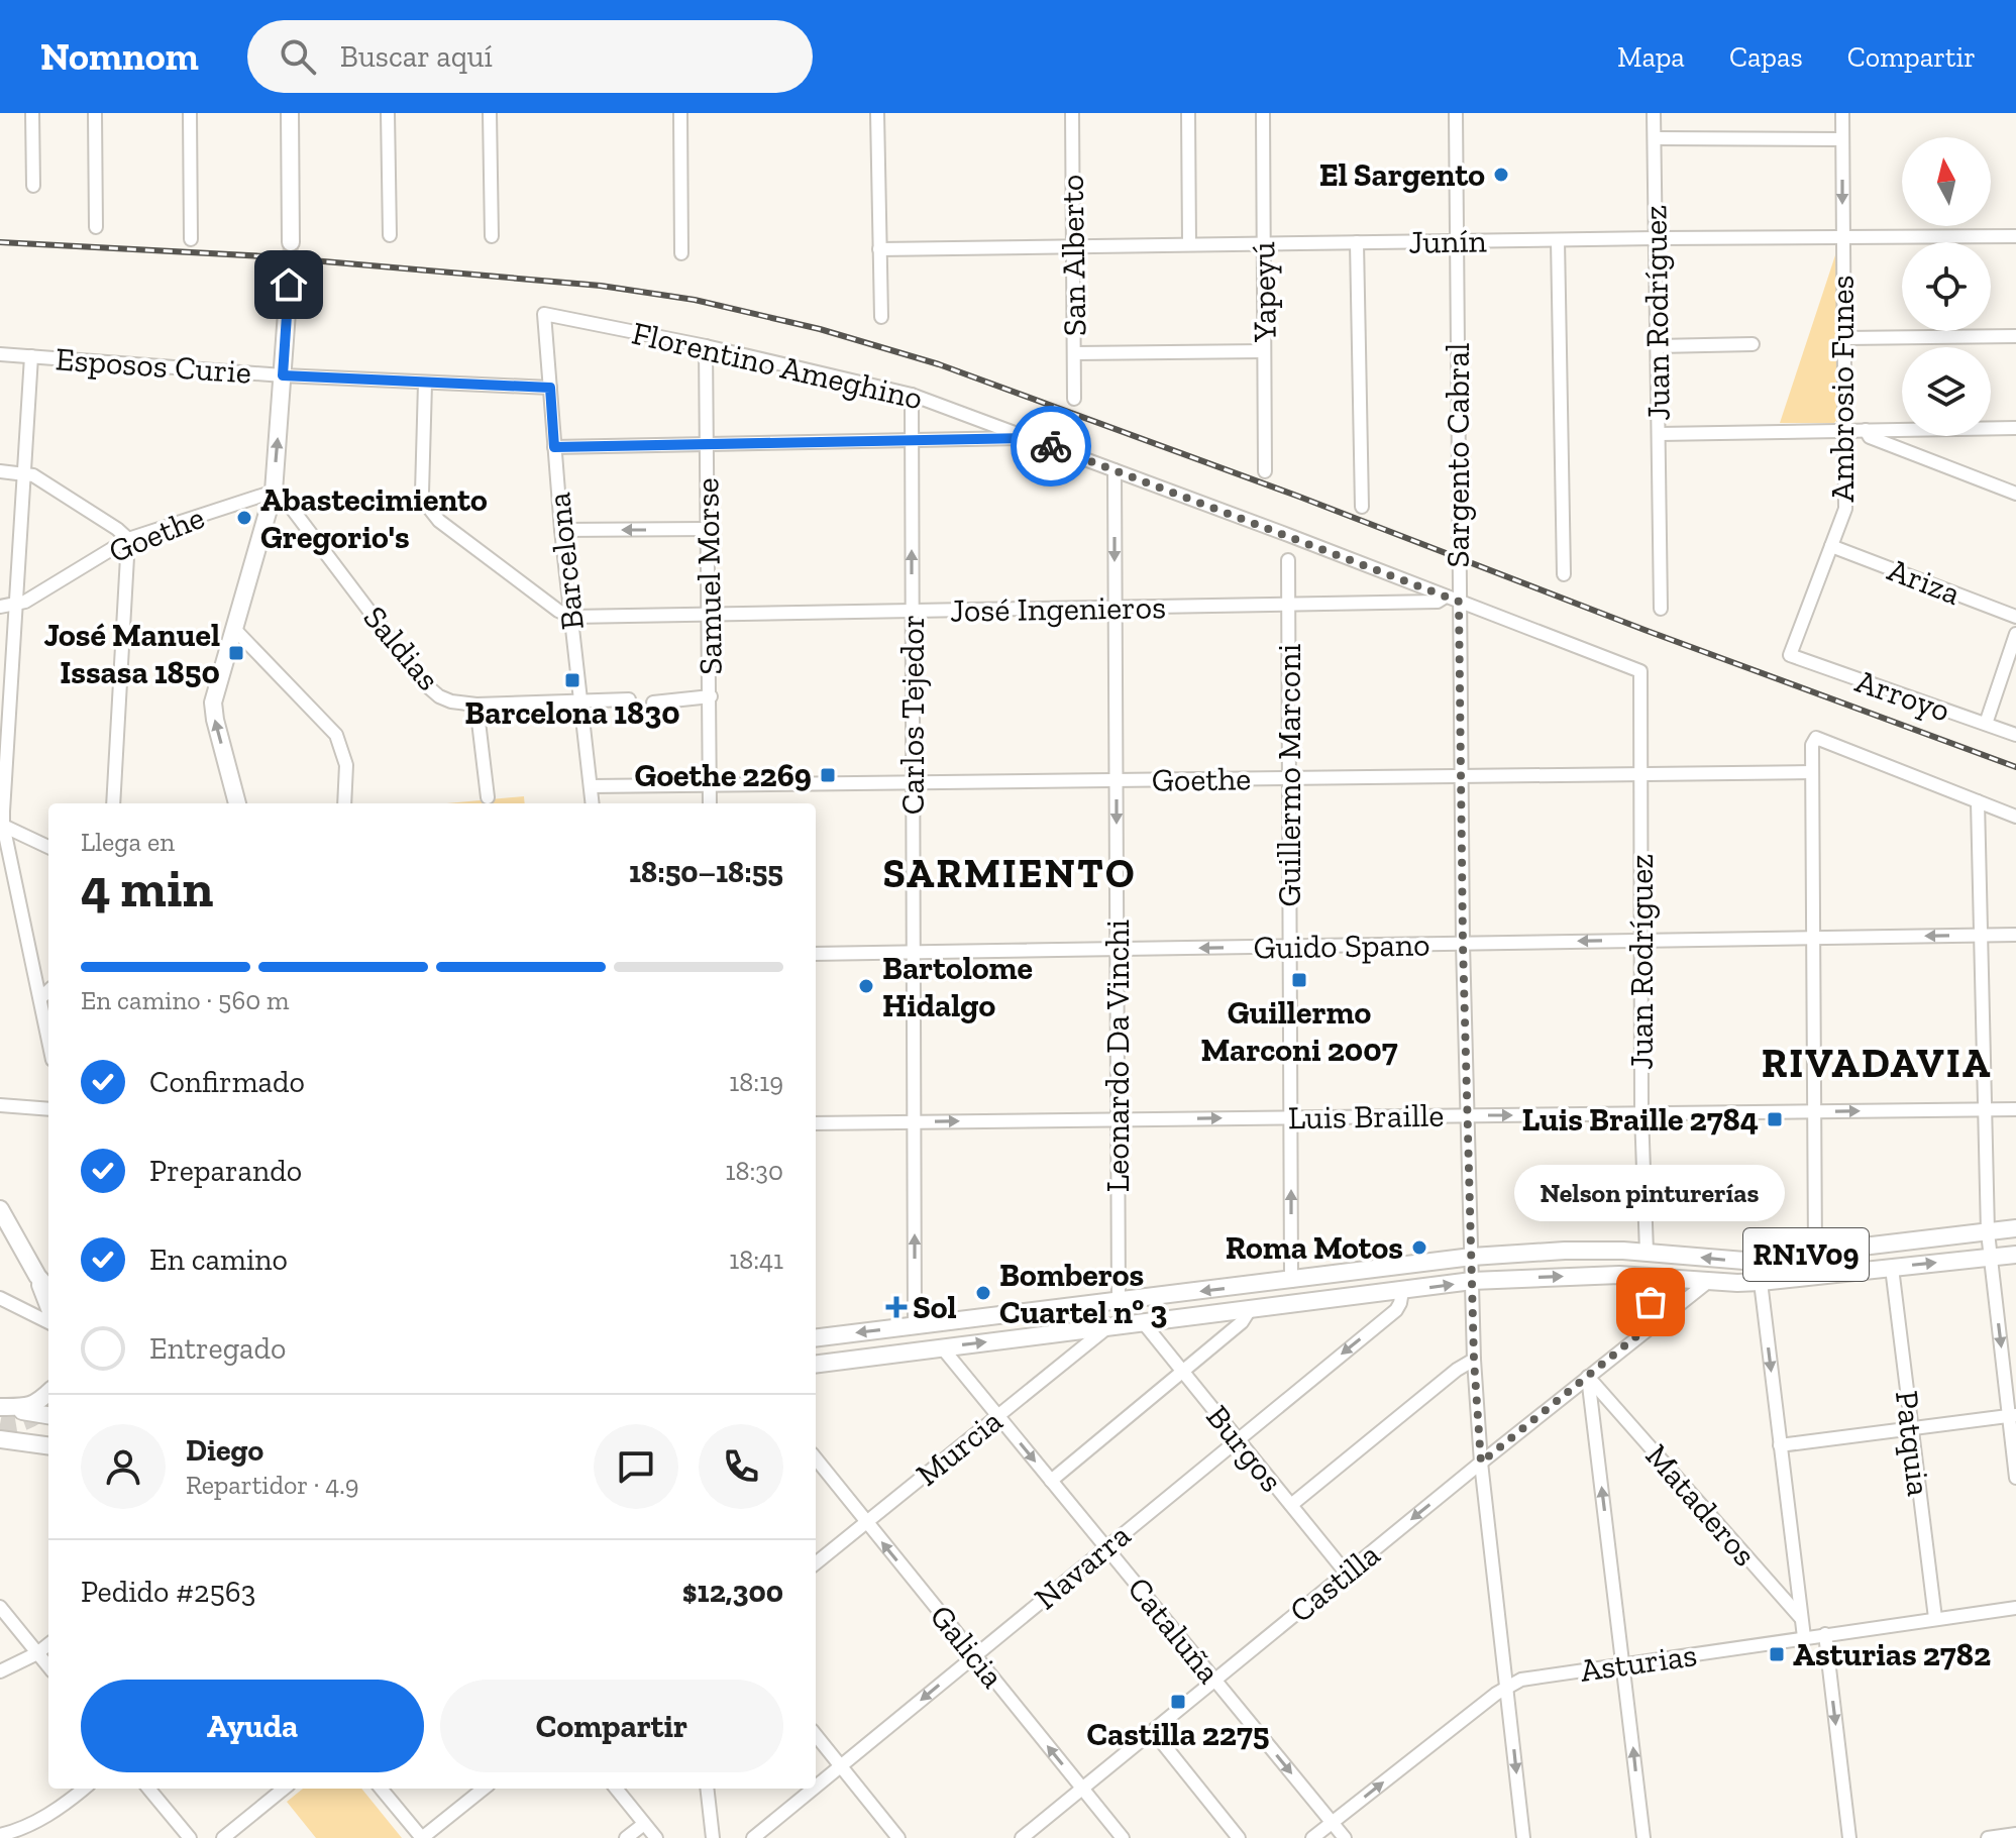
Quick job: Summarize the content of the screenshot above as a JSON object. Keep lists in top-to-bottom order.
{
  "streets": {
    "main road": ["RN1V09"],
    "street": [
      "Junín",
      "San Alberto",
      "Yapeyú",
      "Juan Rodríguez",
      "Esposos Curie",
      "Florentino Ameghino",
      "Ambrosio Funes",
      "Sargento Cabral",
      "Goethe",
      "Barcelona",
      "Samuel Morse",
      "Ariza",
      "José Ingenieros",
      "Saldias",
      "Arroyo",
      "Carlos Tejedor",
      "Guillermo Marconi",
      "Guido Spano",
      "Leonardo Da Vinchi",
      "Luis Braille",
      "Patquia",
      "Murcia",
      "Burgos",
      "Mataderos",
      "Navarra",
      "Castilla",
      "Cataluña",
      "Galicia",
      "Asturias"
    ]
  },
  "crossings": [
    ["Junín", "San Alberto"],
    ["Junín", "Yapeyú"],
    ["Junín", "Juan Rodríguez"],
    ["Junín", "Ambrosio Funes"],
    ["Junín", "Sargento Cabral"],
    ["Juan Rodríguez", "Florentino Ameghino"],
    ["Juan Rodríguez", "Goethe"],
    ["Juan Rodríguez", "Guido Spano"],
    ["Juan Rodríguez", "Luis Braille"],
    ["Juan Rodríguez", "RN1V09"],
    ["Esposos Curie", "Barcelona"],
    ["Florentino Ameghino", "Sargento Cabral"],
    ["Florentino Ameghino", "Barcelona"],
    ["Florentino Ameghino", "Samuel Morse"],
    ["Florentino Ameghino", "José Ingenieros"],
    ["Florentino Ameghino", "Carlos Tejedor"],
    ["Florentino Ameghino", "Leonardo Da Vinchi"],
    ["Ambrosio Funes", "Ariza"],
    ["Ambrosio Funes", "Arroyo"],
    ["Sargento Cabral", "Goethe"],
    ["Sargento Cabral", "José Ingenieros"],
    ["Sargento Cabral", "Guido Spano"],
    ["Sargento Cabral", "Luis Braille"],
    ["Sargento Cabral", "RN1V09"],
    ["Sargento Cabral", "Castilla"],
    ["Sargento Cabral", "Asturias"],
    ["Goethe", "Barcelona"],
    ["Goethe", "Samuel Morse"],
    ["Goethe", "Saldias"],
    ["Goethe", "Carlos Tejedor"],
    ["Goethe", "Guillermo Marconi"],
    ["Goethe", "Leonardo Da Vinchi"],
    ["Barcelona", "José Ingenieros"],
    ["Barcelona", "Saldias"],
    ["Samuel Morse", "José Ingenieros"],
    ["José Ingenieros", "Carlos Tejedor"],
    ["José Ingenieros", "Guillermo Marconi"],
    ["José Ingenieros", "Leonardo Da Vinchi"],
    ["Carlos Tejedor", "Guido Spano"],
    ["Carlos Tejedor", "Luis Braille"],
    ["Carlos Tejedor", "RN1V09"],
    ["Guillermo Marconi", "Guido Spano"],
    ["Guillermo Marconi", "Luis Braille"],
    ["Guillermo Marconi", "RN1V09"],
    ["Guido Spano", "Leonardo Da Vinchi"],
    ["Leonardo Da Vinchi", "Luis Braille"],
    ["Leonardo Da Vinchi", "RN1V09"],
    ["RN1V09", "Patquia"],
    ["RN1V09", "Murcia"],
    ["RN1V09", "Burgos"],
    ["RN1V09", "Navarra"],
    ["RN1V09", "Castilla"],
    ["RN1V09", "Cataluña"],
    ["Patquia", "Asturias"],
    ["Murcia", "Cataluña"],
    ["Murcia", "Galicia"],
    ["Burgos", "Navarra"],
    ["Burgos", "Castilla"],
    ["Mataderos", "Castilla"],
    ["Navarra", "Cataluña"],
    ["Navarra", "Galicia"],
    ["Castilla", "Cataluña"],
    ["Castilla", "Galicia"],
    ["Cataluña", "Asturias"]
  ],
  "one_way": [
    "Carlos Tejedor",
    "Guido Spano",
    "Leonardo Da Vinchi",
    "Luis Braille",
    "Galicia"
  ],
  "districts": ["SARMIENTO", "RIVADAVIA"],
  "places": {
    "other": [
      "El Sargento",
      "Abastecimiento Gregorio's",
      "Bartolome Hidalgo",
      "Roma Motos",
      "Bomberos Cuartel nº 3",
      "Nelson pinturerías"
    ],
    "transit": [
      "José Manuel Issasa 1850",
      "Barcelona 1830",
      "Goethe 2269",
      "Guillermo Marconi 2007",
      "Luis Braille 2784",
      "Asturias 2782",
      "Castilla 2275"
    ],
    "health": ["Sol"]
  },
  "north": "top",
  "page": {
    "header": "Nomnom",
    "search": "Buscar aquí",
    "nav": ["Mapa", "Capas", "Compartir"],
    "heading": ["4 min", "Llega en", "18:50–18:55"],
    "panel": [
      "Diego",
      "Repartidor · 4.9",
      "Pedido #2563",
      "$12,300"
    ],
    "bar": "En camino · 560 m",
    "list": [
      ["Confirmado", "18:19"],
      ["Preparando", "18:30"],
      ["En camino", "18:41"],
      "Entregado"
    ],
    "bubble": "Nelson pinturerías",
    "buttons": ["Ayuda", "Compartir"]
  }
}
